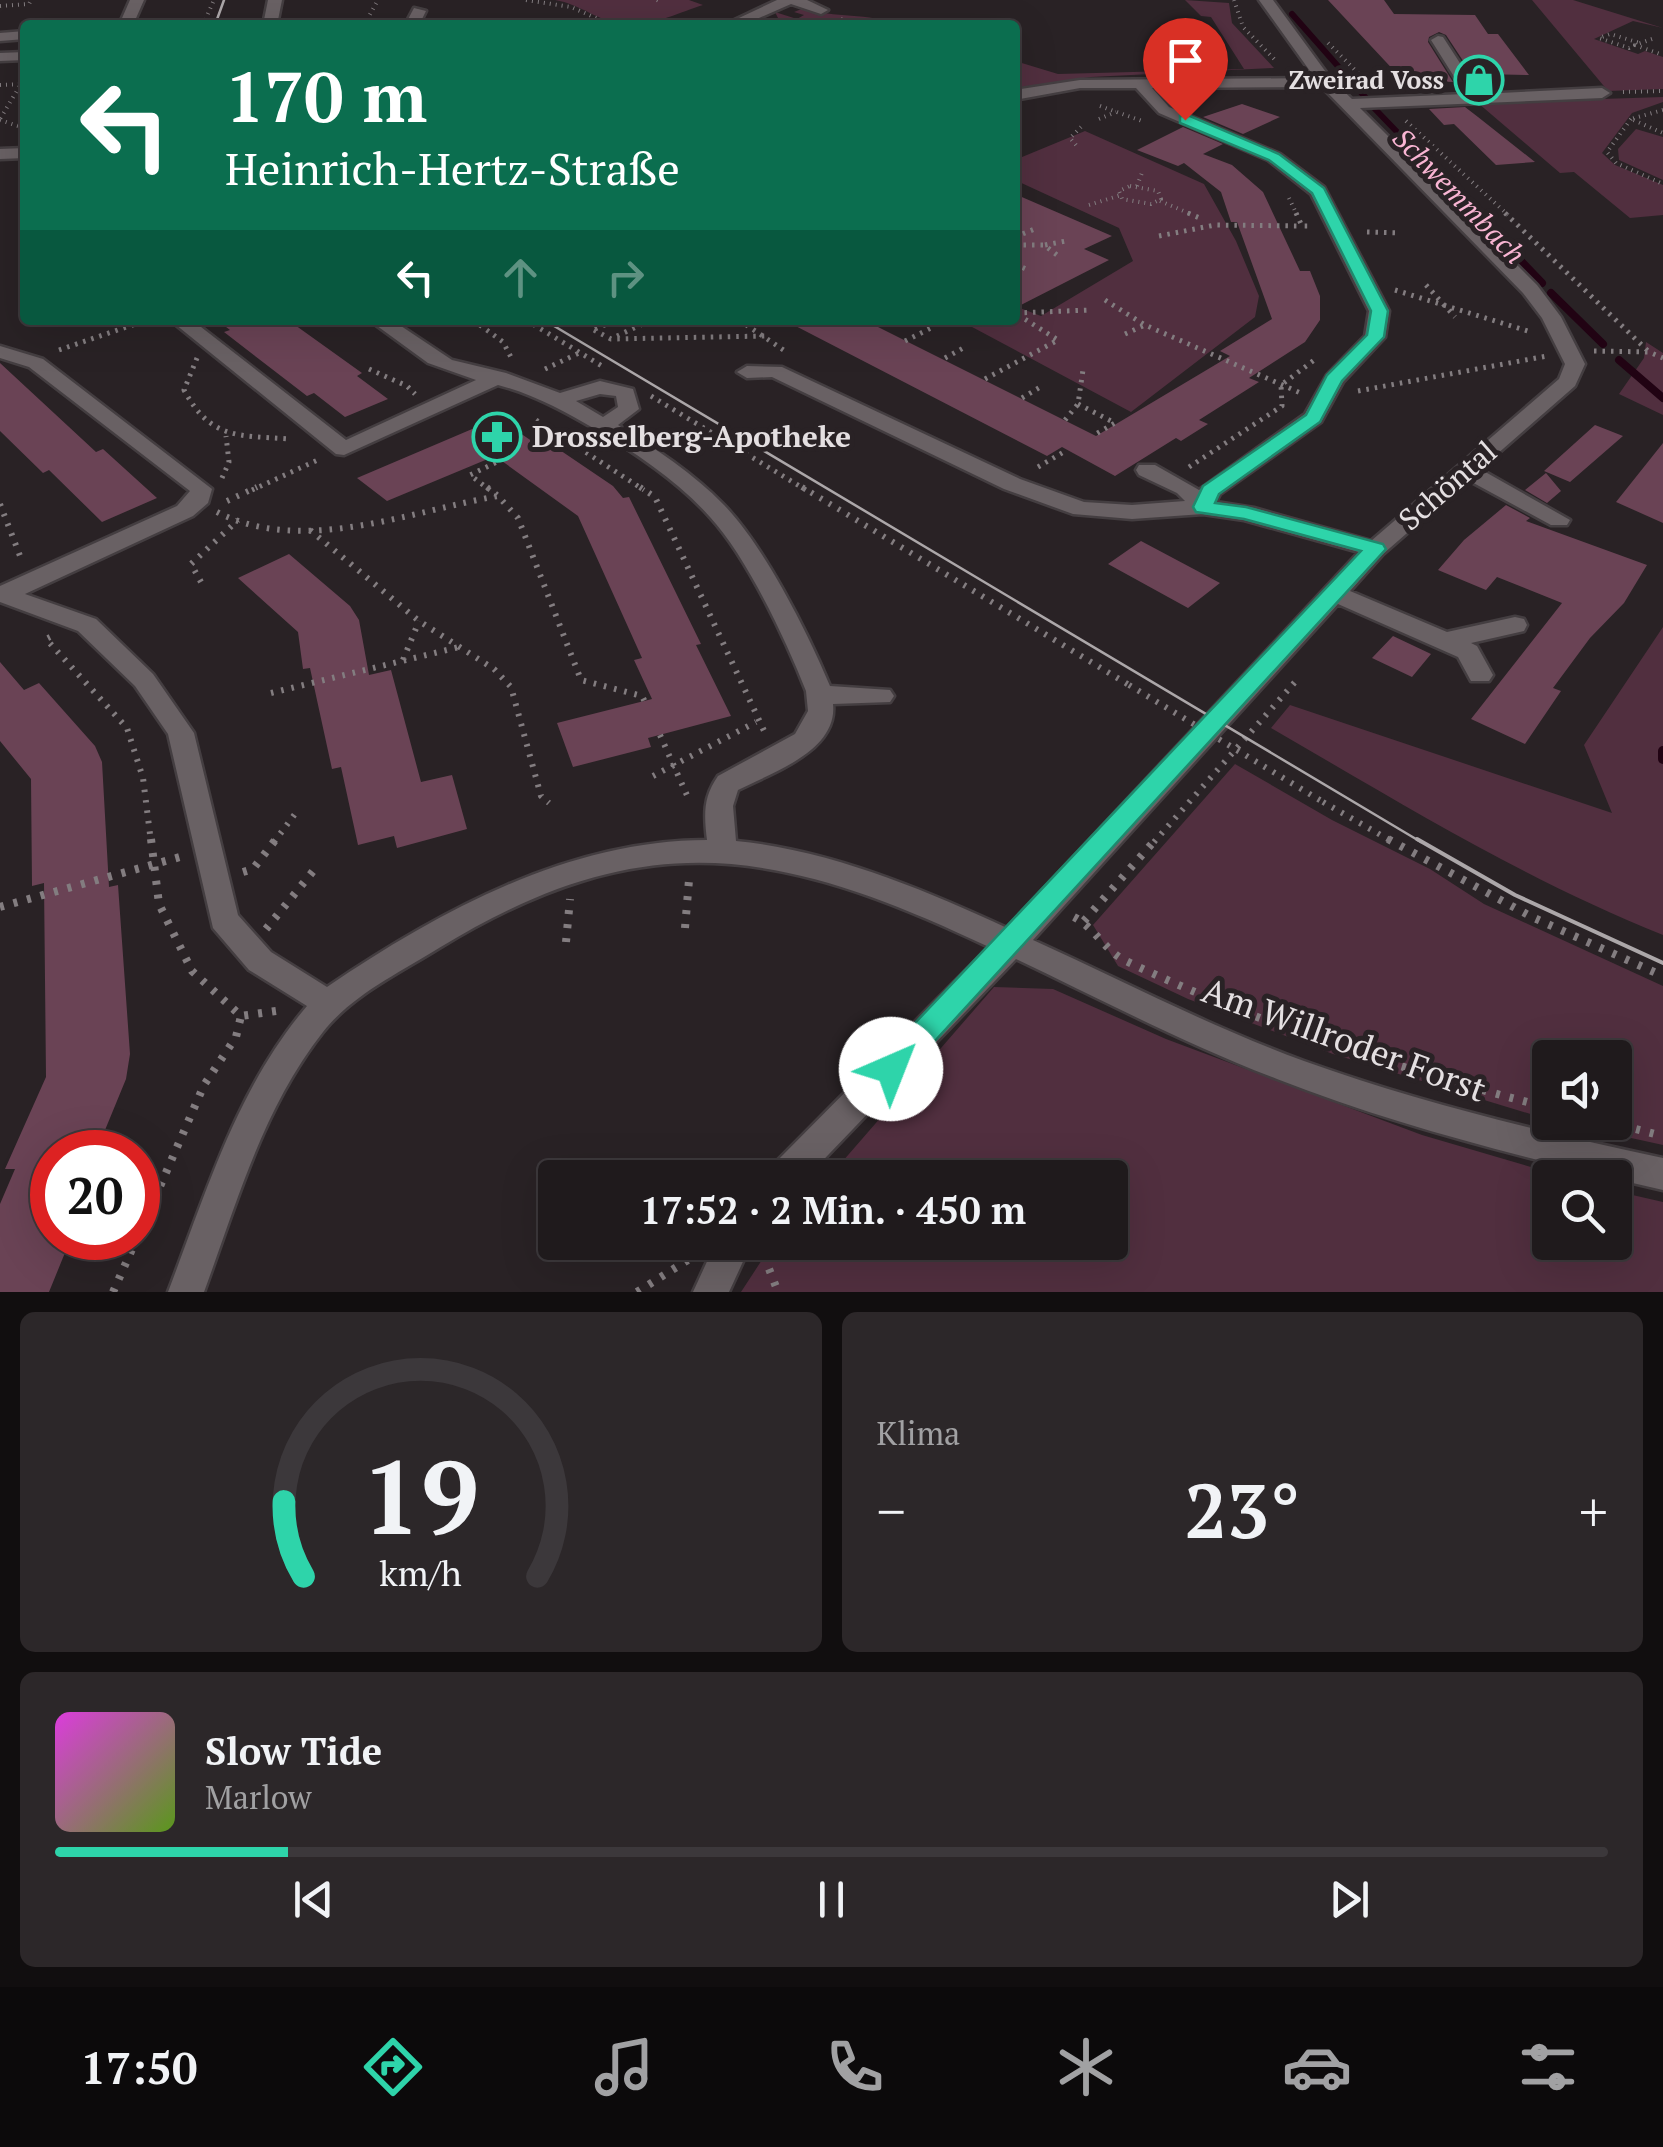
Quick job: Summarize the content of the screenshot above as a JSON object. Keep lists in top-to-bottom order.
{
  "streets": {
    "street": ["Schöntal", "Am Willroder Forst"]
  },
  "crossings": [
    ["Schöntal", "Am Willroder Forst"]
  ],
  "water": ["Schwemmbach"],
  "places": {
    "shop": ["Zweirad Voss"],
    "pharmacy": ["Drosselberg-Apotheke"]
  },
  "page": {
    "turn": ["170 m", "Heinrich-Hertz-Straße"],
    "limit": "20",
    "trip": "17:52 · 2 Min. · 450 m",
    "tile": "Klima",
    "heat": ["−", "23°", "+"],
    "song": ["Slow Tide", "Marlow"],
    "tabs": "17:50",
    "gauge": ["19", "km/h"]
  }
}
